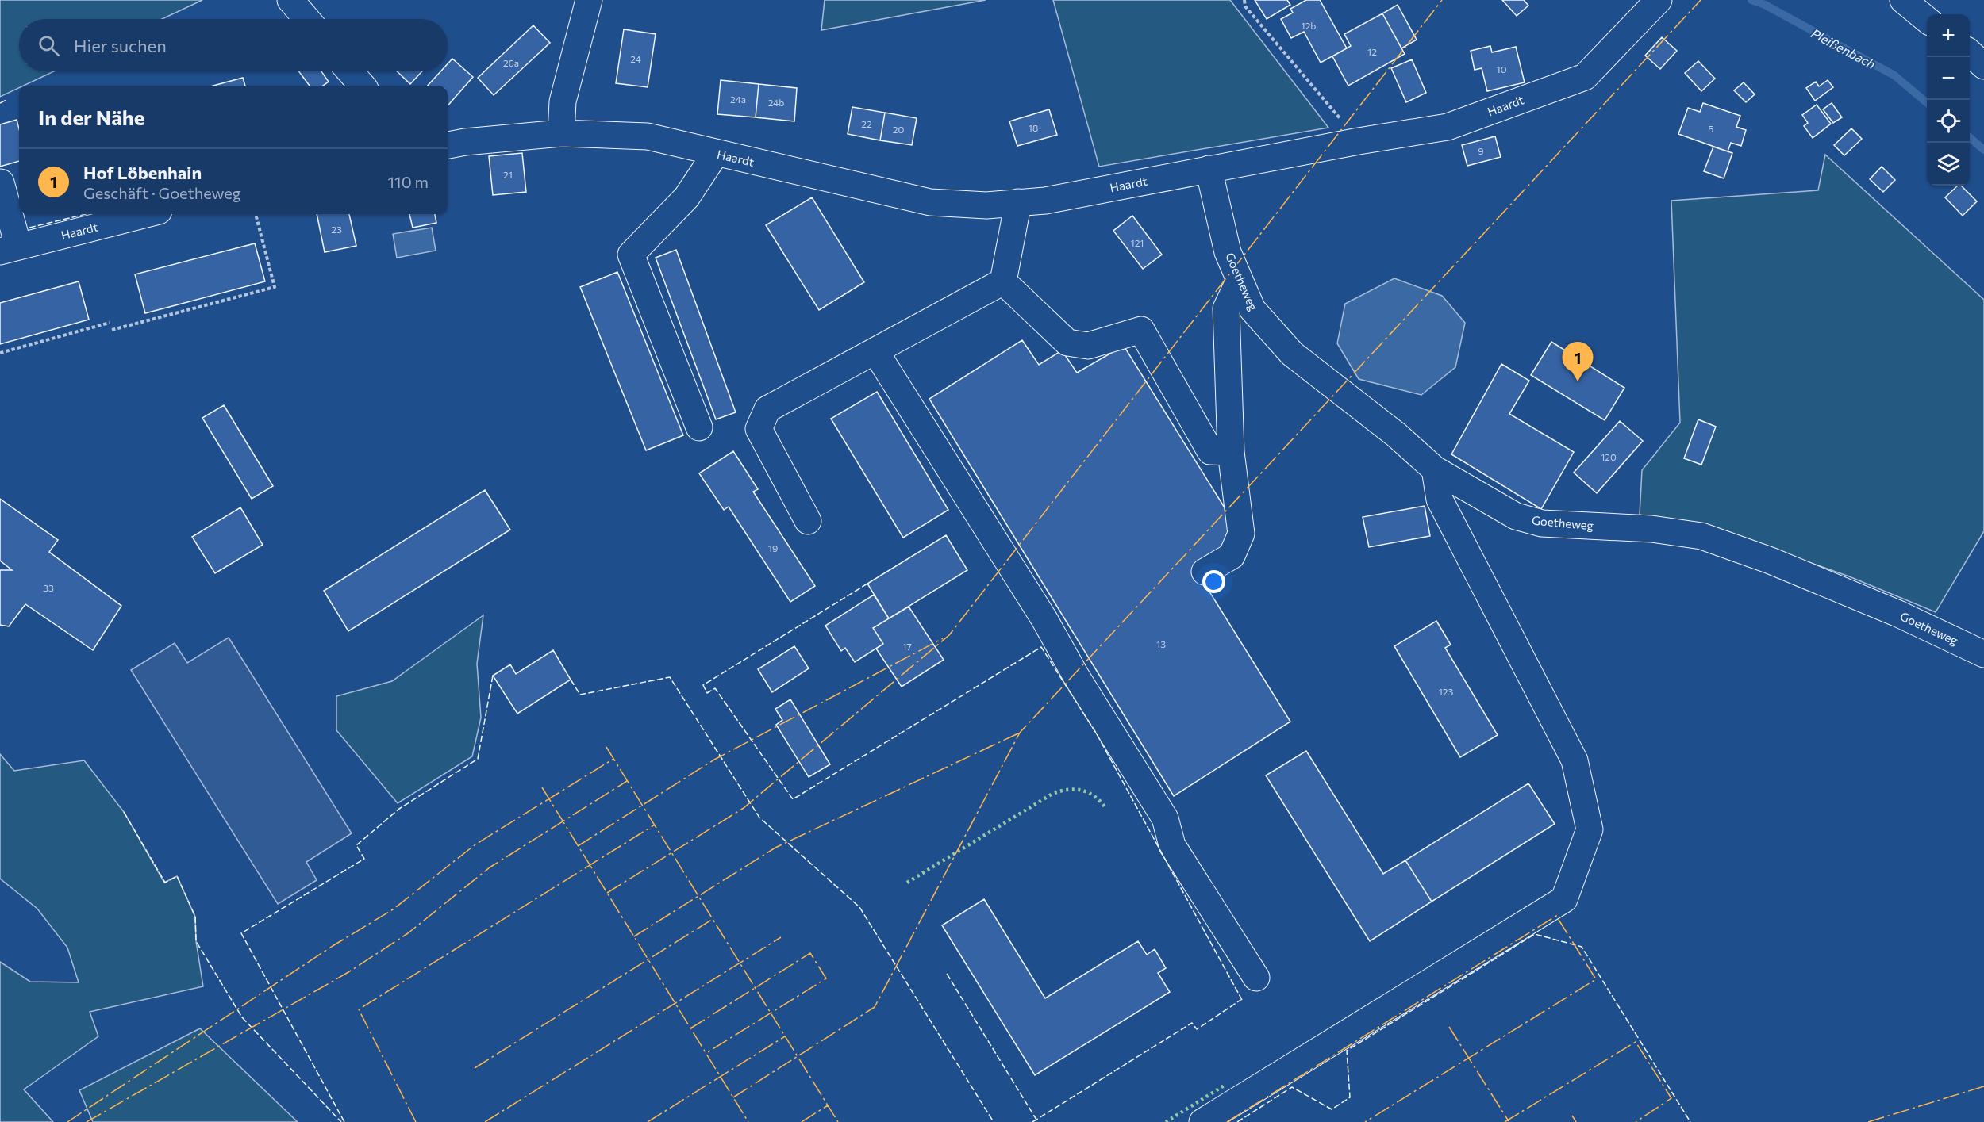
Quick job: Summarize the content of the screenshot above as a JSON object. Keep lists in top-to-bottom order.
{
  "streets": {
    "street": ["Haardt", "Goetheweg"]
  },
  "crossings": [
    ["Haardt", "Goetheweg"]
  ],
  "water": ["Pleißenbach"],
  "house_numbers": [
    "12b",
    "12",
    "24",
    "26a",
    "10",
    "24a",
    "24b",
    "22",
    "18",
    "5",
    "20",
    "9",
    "21",
    "23",
    "121",
    "120",
    "19",
    "33",
    "13",
    "17",
    "123"
  ],
  "page": {
    "map_buttons": ["+", "−"],
    "search": "Hier suchen",
    "heading": "In der Nähe",
    "list": [
      {
        "mark": "1",
        "name": "Hof Löbenhain",
        "note": "Geschäft · Goetheweg",
        "value": "110 m"
      }
    ],
    "pins": "1"
  }
}
